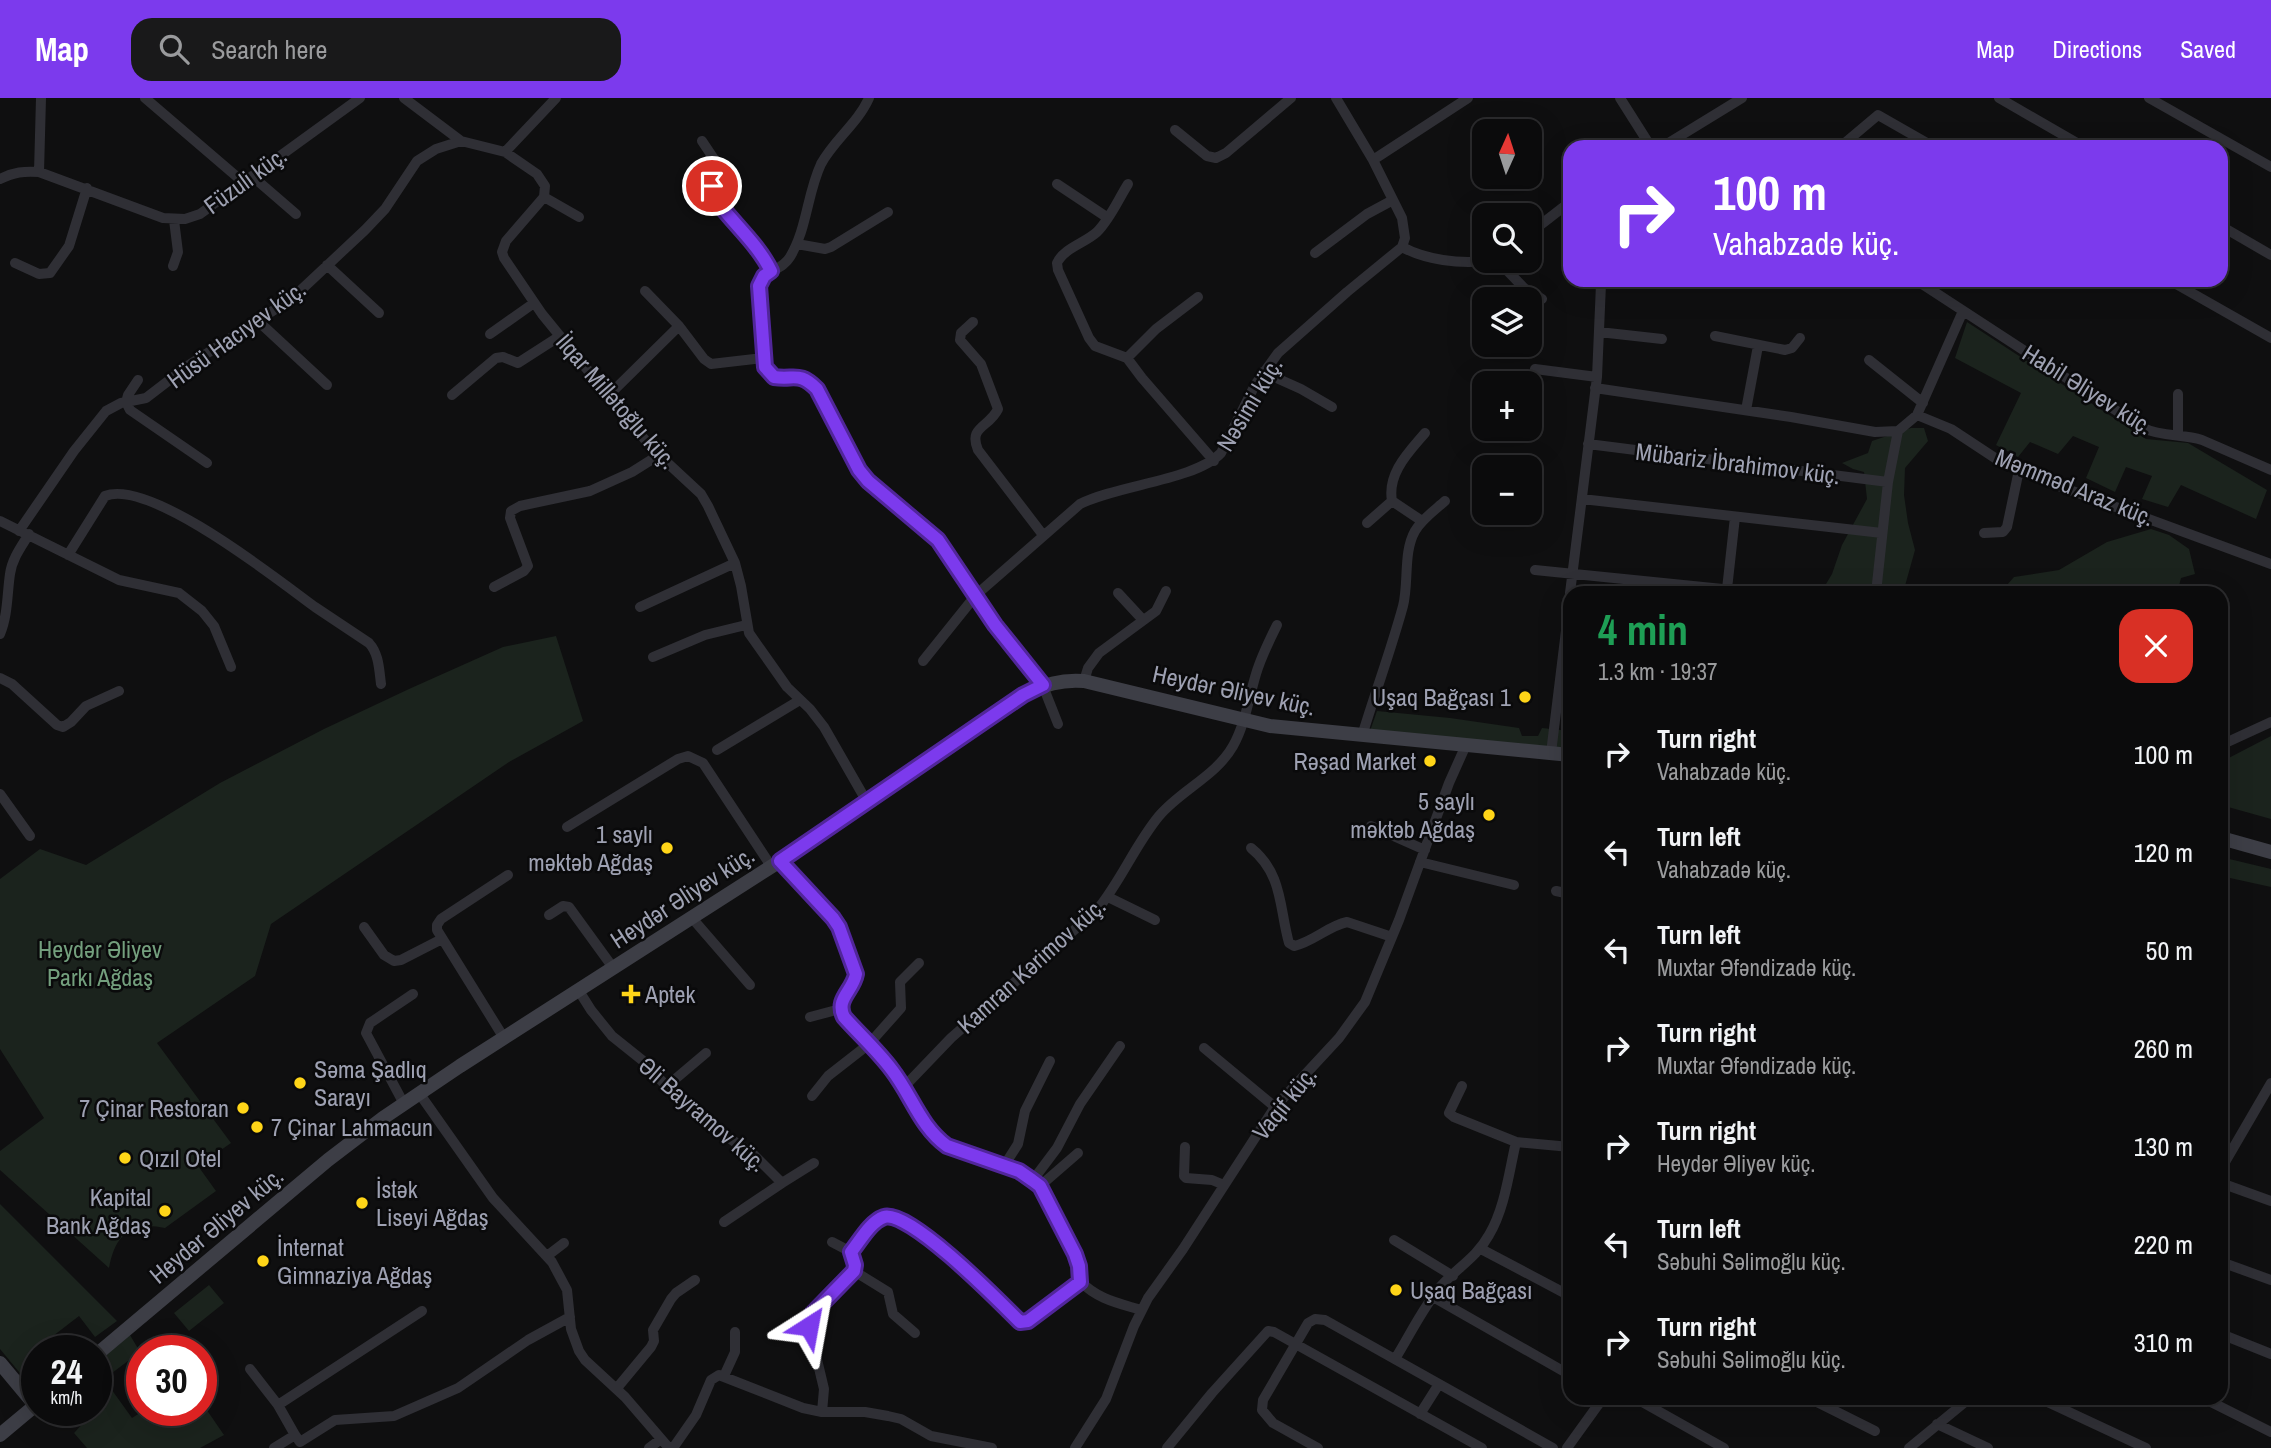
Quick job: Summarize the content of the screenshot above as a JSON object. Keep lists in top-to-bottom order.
{
  "streets": {
    "main road": ["Heydər Əliyev küç."],
    "street": [
      "Füzuli küç.",
      "Hüsü Hacıyev küç.",
      "Habil Əliyev küç.",
      "İlqar Millətoğlu küç.",
      "Nəsimi küç.",
      "Mübariz İbrahimov küç.",
      "Məmməd Araz küç.",
      "Kamran Kərimov küç.",
      "Vaqif küç.",
      "Əli Bayramov küç."
    ]
  },
  "crossings": [
    ["İlqar Millətoğlu küç.", "Heydər Əliyev küç."],
    ["Heydər Əliyev küç.", "Kamran Kərimov küç."],
    ["Heydər Əliyev küç.", "Vaqif küç."],
    ["Heydər Əliyev küç.", "Əli Bayramov küç."]
  ],
  "parks": ["Heydər Əliyev Parkı Ağdaş"],
  "places": {
    "other": [
      "Uşaq Bağçası 1",
      "Rəşad Market",
      "5 saylı məktəb Ağdaş",
      "1 saylı məktəb Ağdaş",
      "Səma Şadlıq Sarayı",
      "7 Çinar Restoran",
      "7 Çinar Lahmacun",
      "Qızıl Otel",
      "İstək Liseyi Ağdaş",
      "Kapital Bank Ağdaş",
      "İnternat Gimnaziya Ağdaş",
      "Uşaq Bağçası"
    ],
    "health": ["Aptek"]
  },
  "north": "top",
  "page": {
    "header": "Map",
    "search": "Search here",
    "nav": ["Map", "Directions", "Saved"],
    "map_buttons": ["+", "−"],
    "turn": ["100 m", "Vahabzadə küç."],
    "heading": ["4 min", "1.3 km · 19:37"],
    "list": [
      {
        "name": "Turn right",
        "note": "Vahabzadə küç.",
        "value": "100 m"
      },
      {
        "name": "Turn left",
        "note": "Vahabzadə küç.",
        "value": "120 m"
      },
      {
        "name": "Turn left",
        "note": "Muxtar Əfəndizadə küç.",
        "value": "50 m"
      },
      {
        "name": "Turn right",
        "note": "Muxtar Əfəndizadə küç.",
        "value": "260 m"
      },
      {
        "name": "Turn right",
        "note": "Heydər Əliyev küç.",
        "value": "130 m"
      },
      {
        "name": "Turn left",
        "note": "Səbuhi Səlimoğlu küç.",
        "value": "220 m"
      },
      {
        "name": "Turn right",
        "note": "Səbuhi Səlimoğlu küç.",
        "value": "310 m"
      }
    ],
    "speed": "24 km/h",
    "limit": "30"
  }
}
